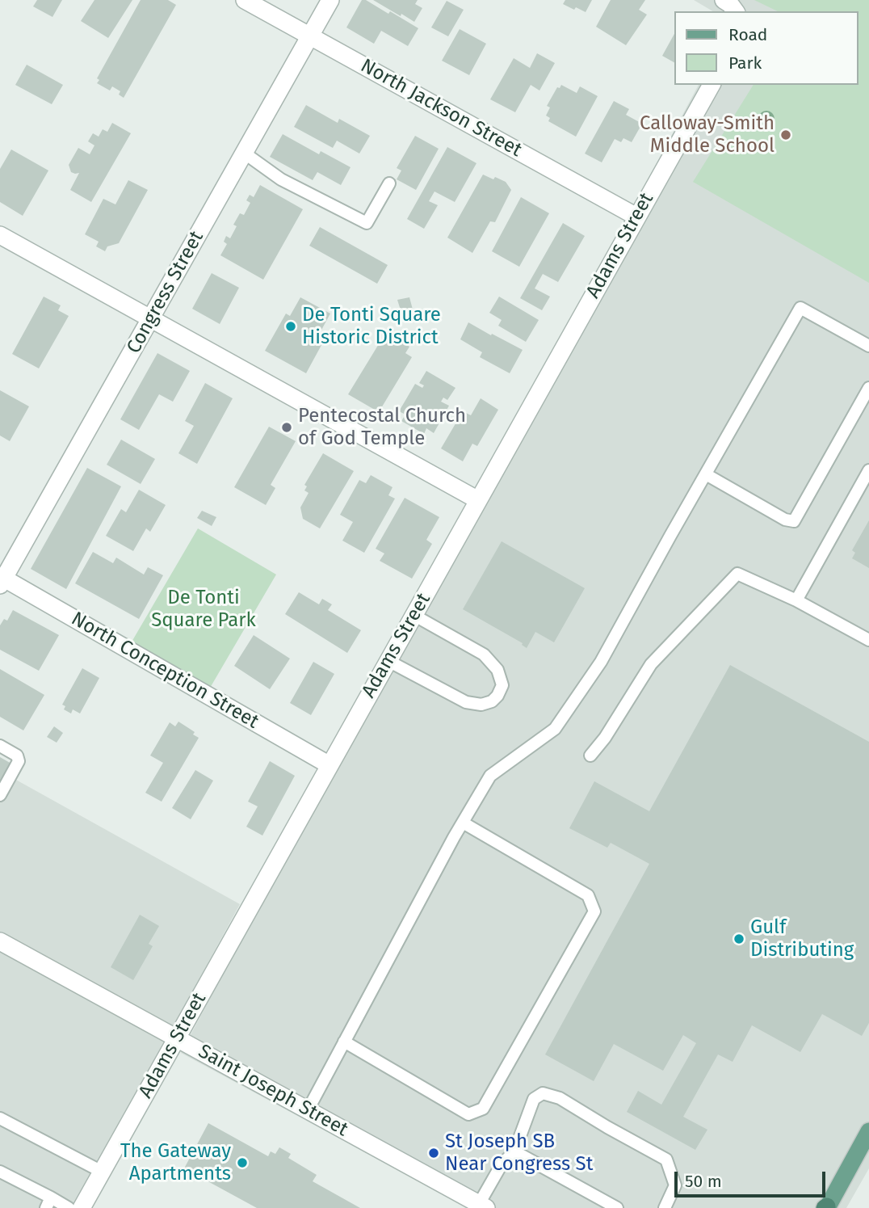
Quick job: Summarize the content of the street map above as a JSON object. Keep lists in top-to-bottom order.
{
  "streets": {
    "street": [
      "North Jackson Street",
      "Adams Street",
      "Congress Street",
      "North Conception Street",
      "Saint Joseph Street"
    ]
  },
  "crossings": [
    ["North Jackson Street", "Adams Street"],
    ["North Jackson Street", "Congress Street"],
    ["Adams Street", "North Conception Street"],
    ["Adams Street", "Saint Joseph Street"],
    ["Congress Street", "North Conception Street"]
  ],
  "parks": ["De Tonti Square Park"],
  "places": [
    "Calloway-Smith Middle School",
    "De Tonti Square Historic District",
    "Pentecostal Church of God Temple",
    "Gulf Distributing",
    "St Joseph SB Near Congress St",
    "The Gateway Apartments"
  ],
  "legend": ["Road", "Park"],
  "scale_bar": "50 m"
}
